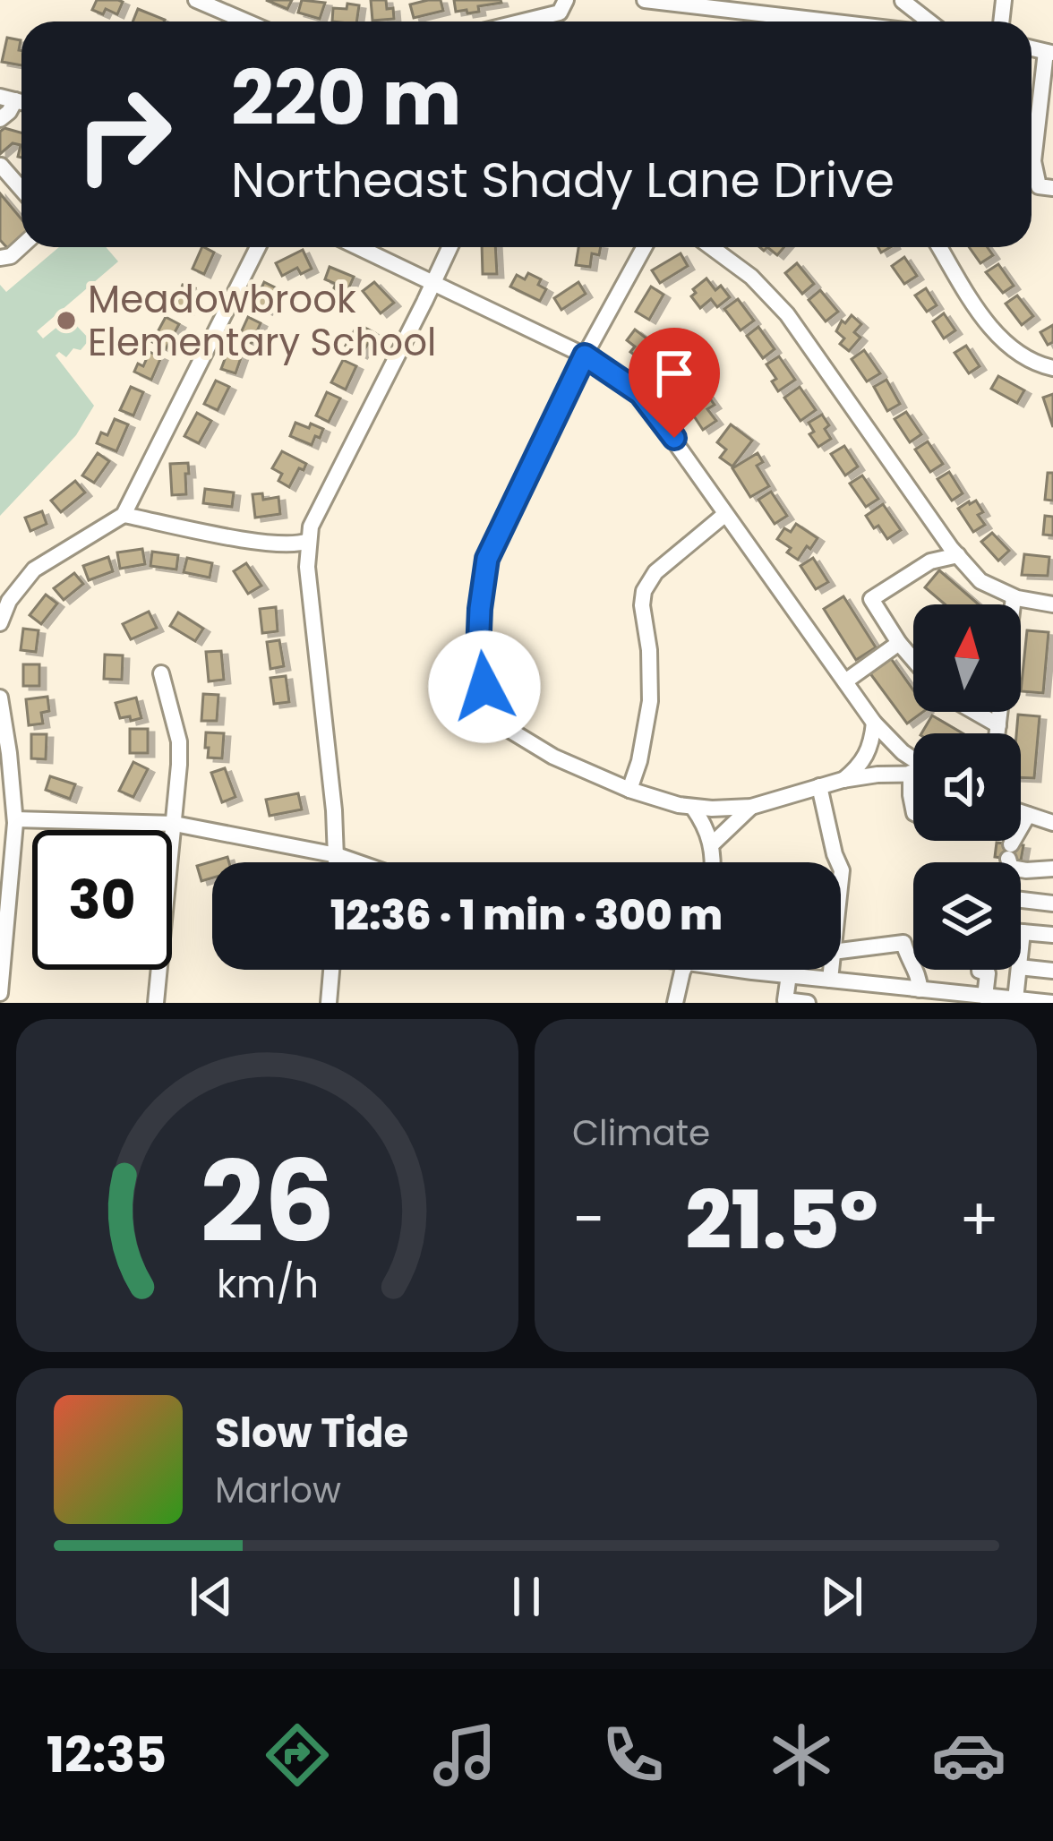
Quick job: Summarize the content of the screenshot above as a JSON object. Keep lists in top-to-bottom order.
{
  "places": ["Meadowbrook Elementary School"],
  "north": "top",
  "page": {
    "turn": ["220 m", "Northeast Shady Lane Drive"],
    "limit": "30",
    "trip": "12:36 · 1 min · 300 m",
    "tile": "Climate",
    "heat": ["−", "21.5°", "+"],
    "song": ["Slow Tide", "Marlow"],
    "tabs": "12:35",
    "gauge": ["26", "km/h"]
  }
}
